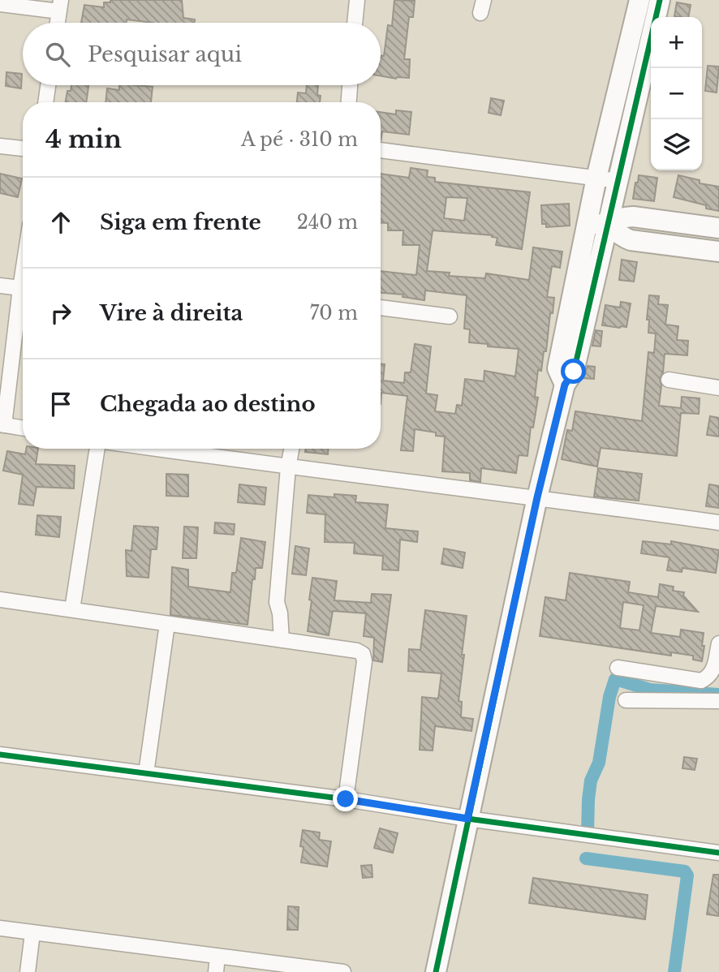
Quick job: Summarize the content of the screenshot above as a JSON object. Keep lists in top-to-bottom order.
{
  "page": {
    "map_buttons": ["+", "−"],
    "search": "Pesquisar aqui",
    "heading": ["4 min", "A pé · 310 m"],
    "list": [
      ["Siga em frente", "240 m"],
      ["Vire à direita", "70 m"],
      "Chegada ao destino"
    ]
  }
}
